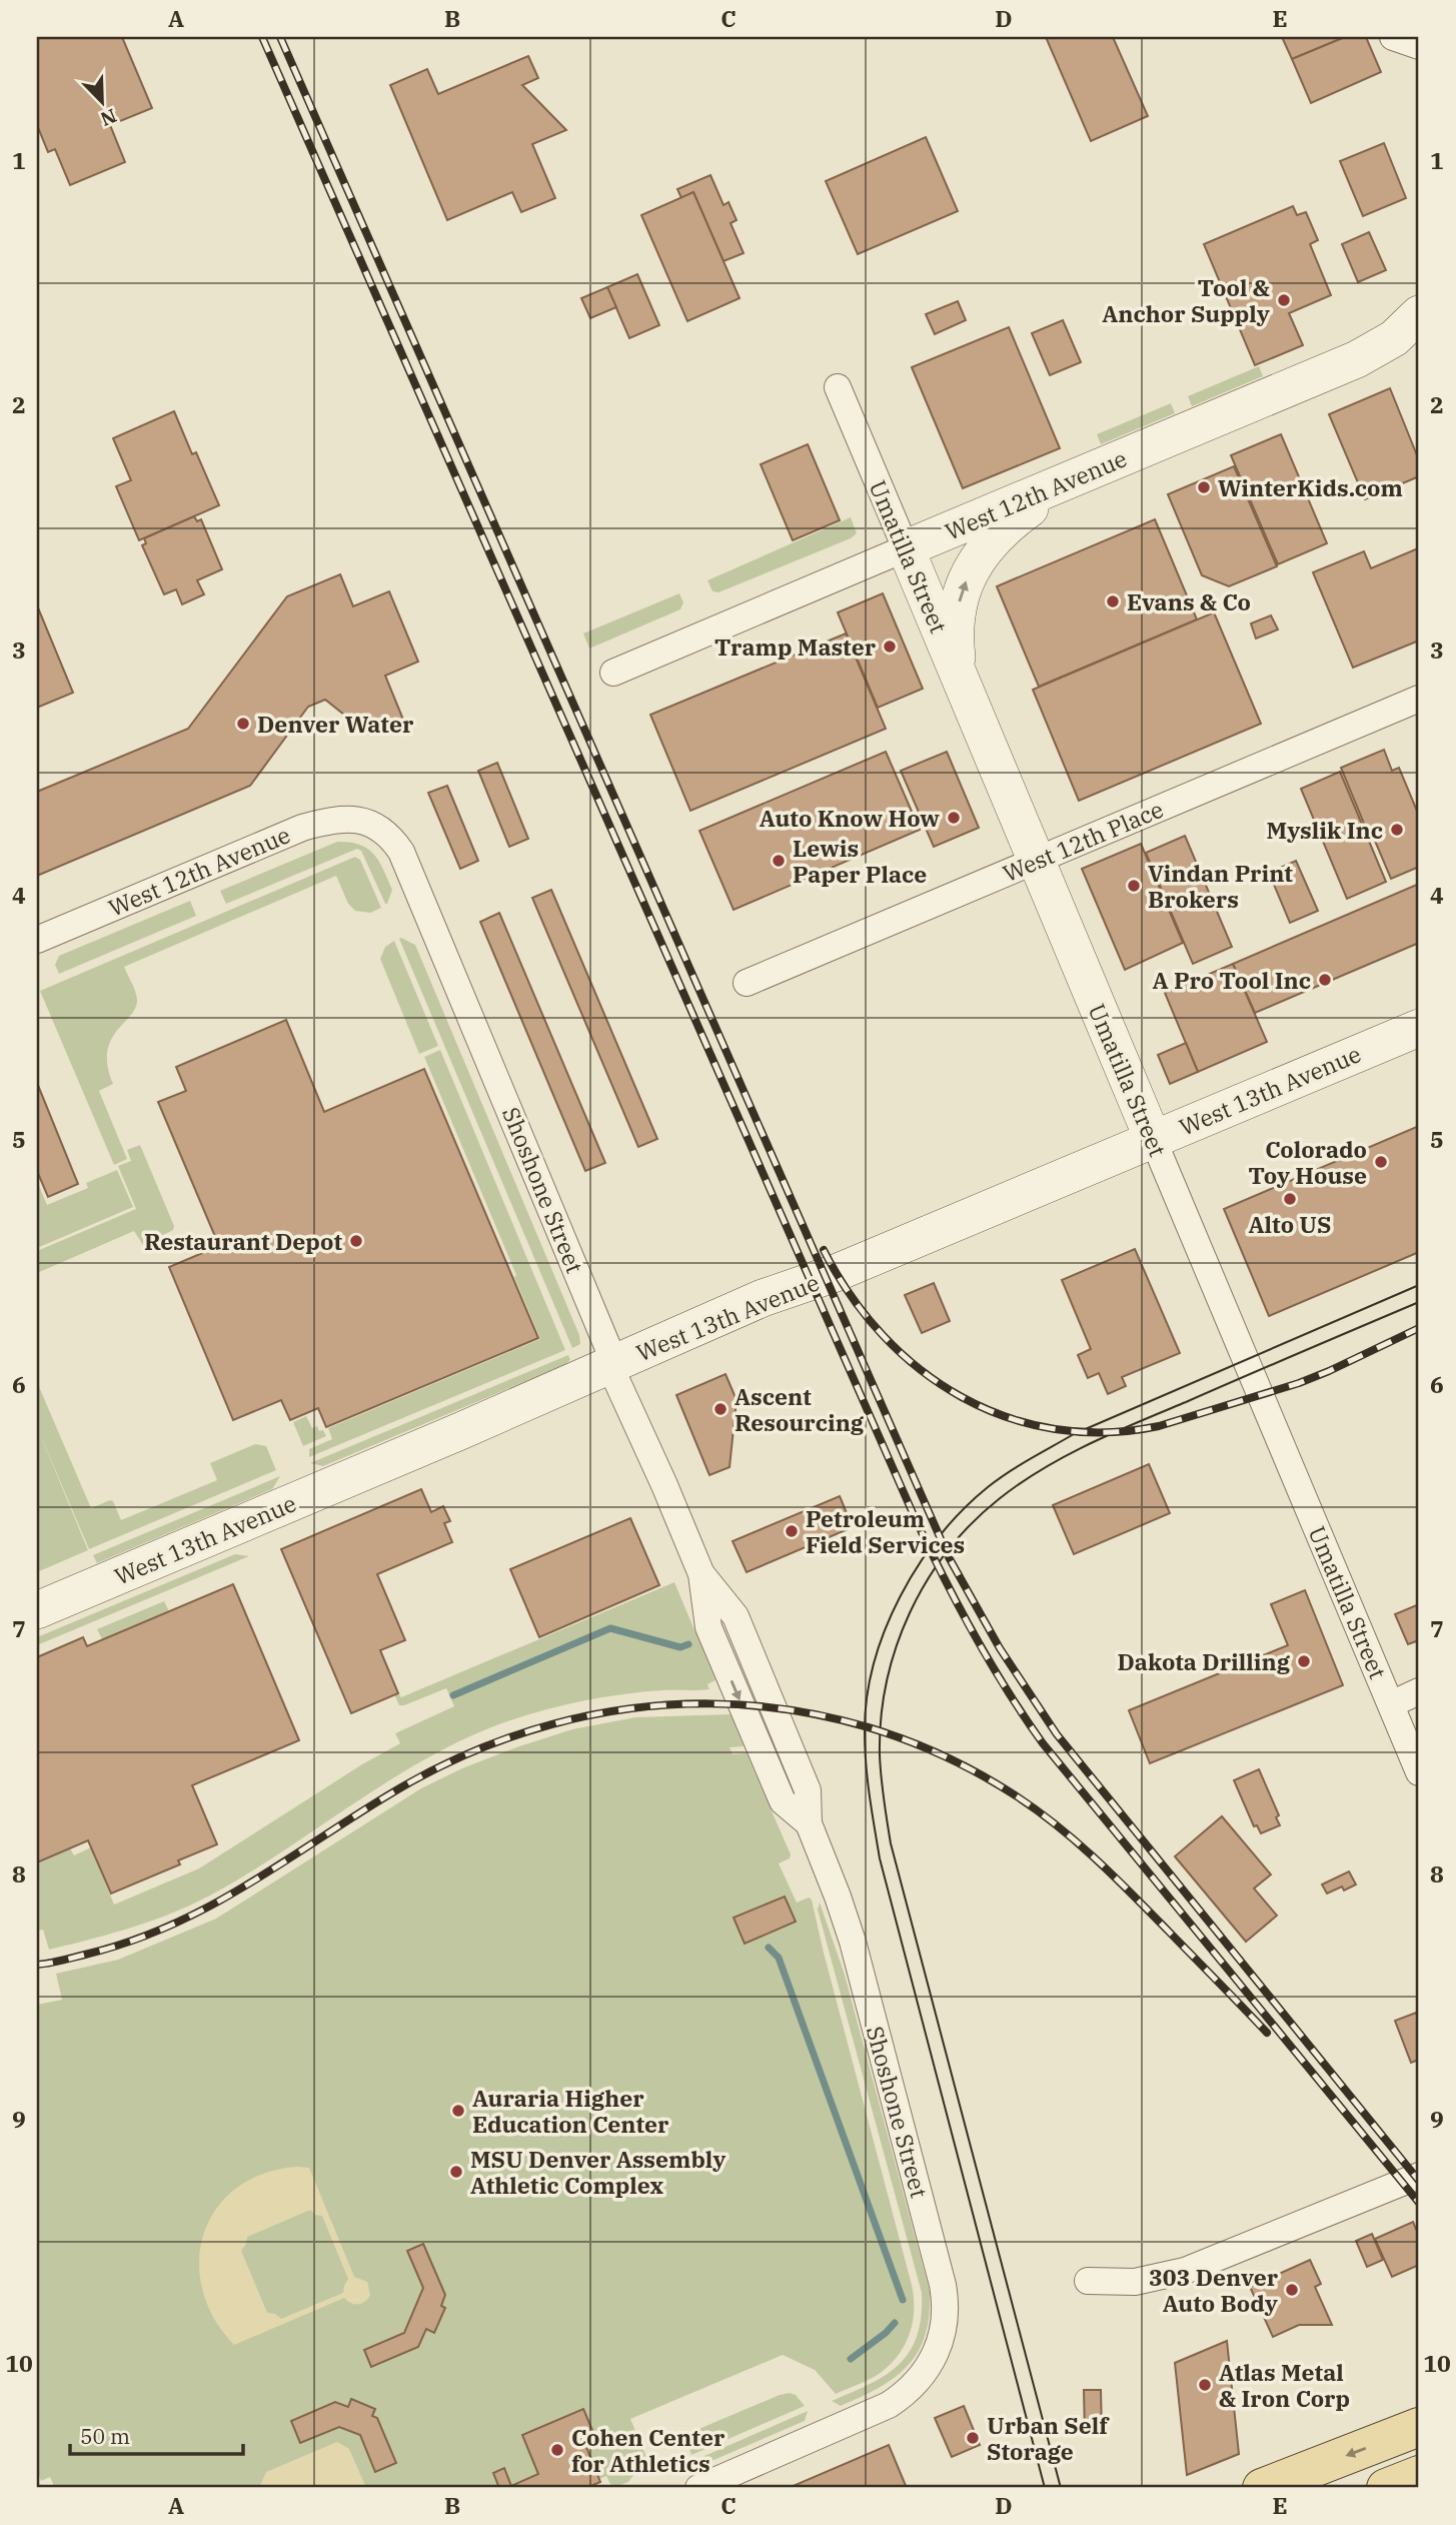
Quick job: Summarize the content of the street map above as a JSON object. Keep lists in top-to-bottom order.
{
  "streets": {
    "street": [
      "West 12th Avenue",
      "Umatilla Street",
      "West 12th Place",
      "West 13th Avenue",
      "Shoshone Street"
    ]
  },
  "crossings": [
    ["West 12th Avenue", "Umatilla Street"],
    ["West 12th Avenue", "Shoshone Street"],
    ["Umatilla Street", "West 12th Place"],
    ["Umatilla Street", "West 13th Avenue"],
    ["West 13th Avenue", "Shoshone Street"]
  ],
  "places": [
    "Tool & Anchor Supply",
    "WinterKids.com",
    "Evans & Co",
    "Tramp Master",
    "Denver Water",
    "Auto Know How",
    "Myslik Inc",
    "Lewis Paper Place",
    "Vindan Print Brokers",
    "A Pro Tool Inc",
    "Colorado Toy House",
    "Alto US",
    "Restaurant Depot",
    "Ascent Resourcing",
    "Petroleum Field Services",
    "Dakota Drilling",
    "Auraria Higher Education Center",
    "MSU Denver Assembly Athletic Complex",
    "303 Denver Auto Body",
    "Atlas Metal & Iron Corp",
    "Urban Self Storage",
    "Cohen Center for Athletics"
  ],
  "scale_bar": "50 m",
  "north": "bottom right",
  "grid": {
    "columns": [
      "A",
      "B",
      "C",
      "D",
      "E"
    ],
    "rows": [
      "1",
      "2",
      "3",
      "4",
      "5",
      "6",
      "7",
      "8",
      "9",
      "10"
    ]
  }
}
